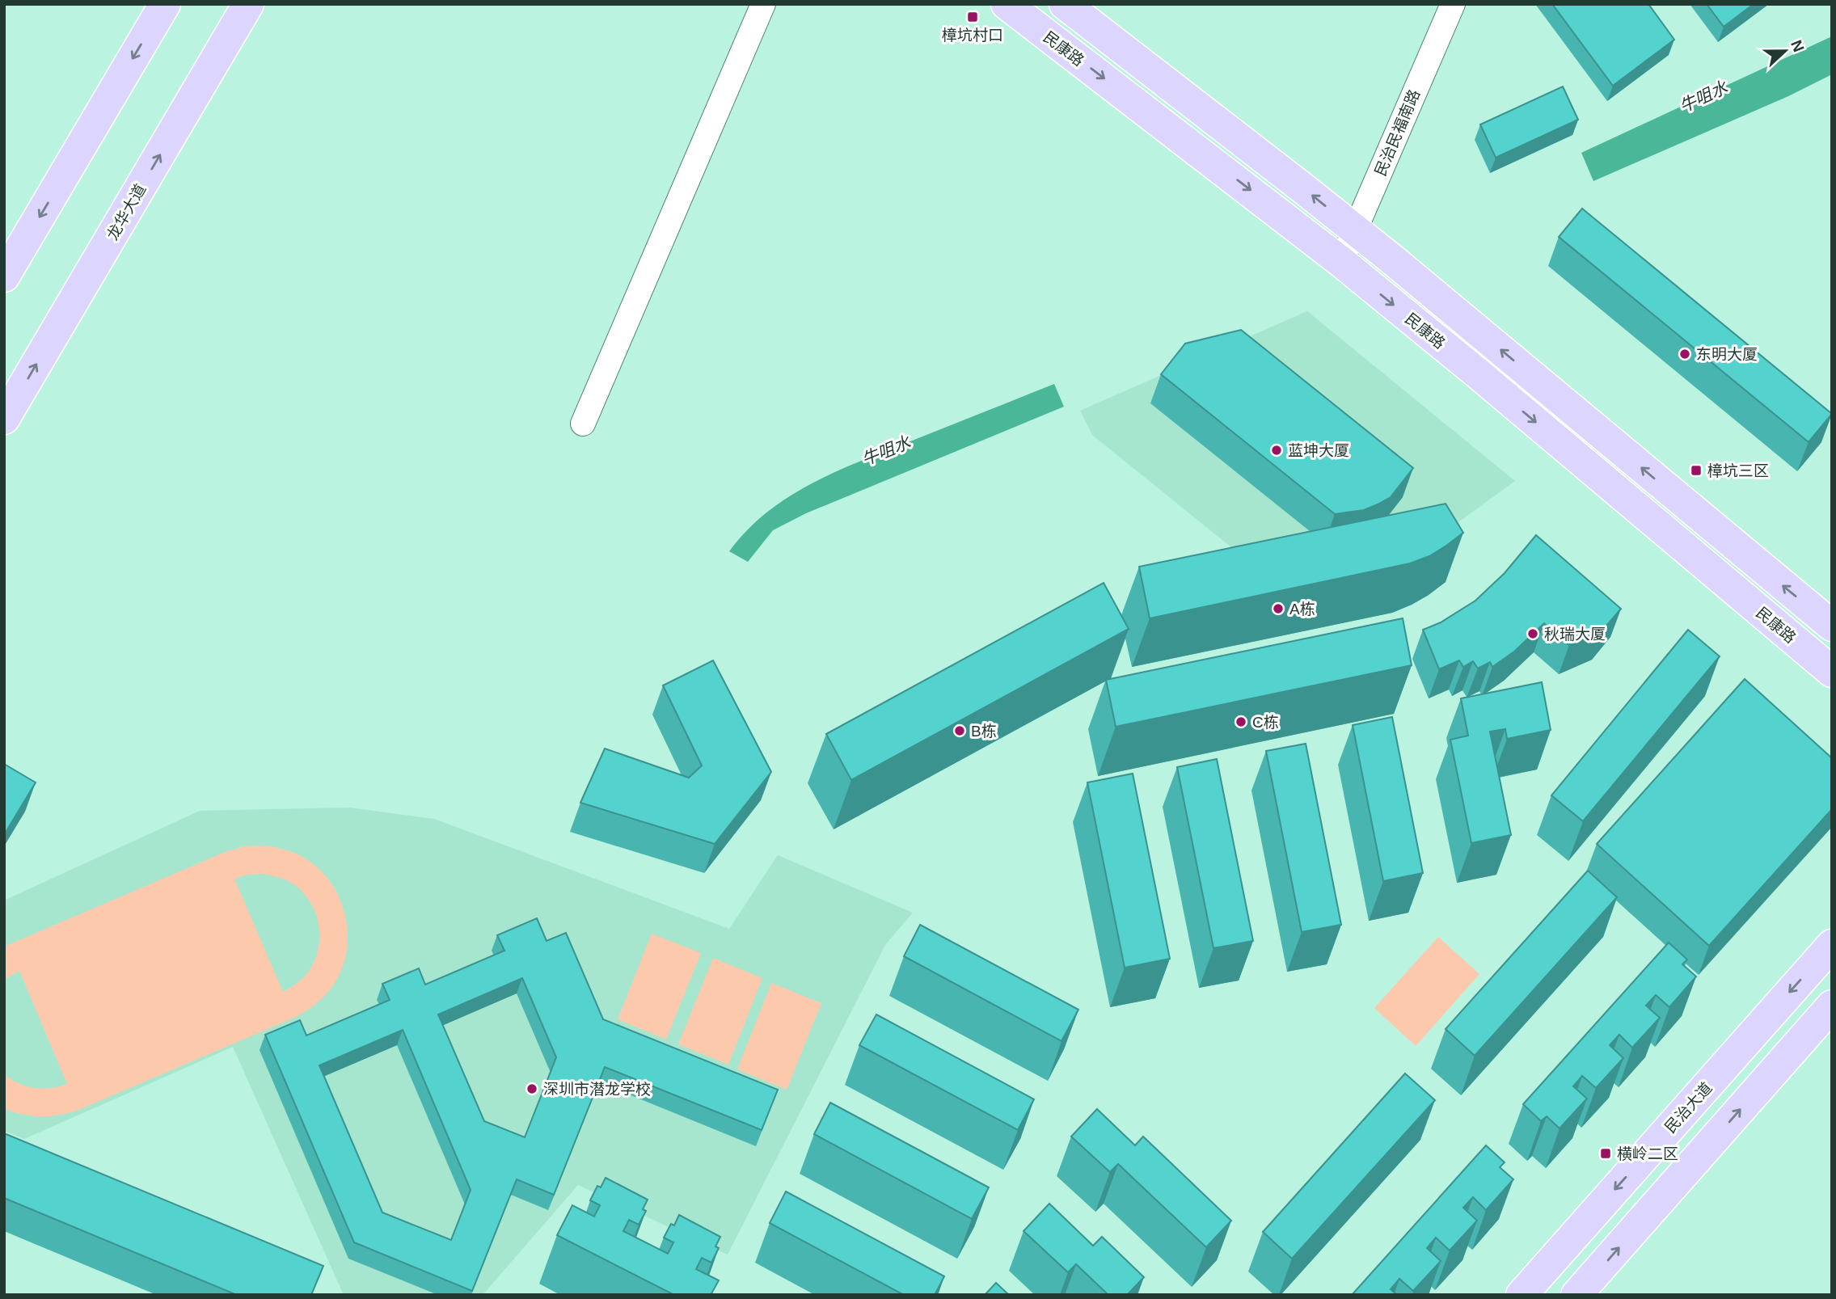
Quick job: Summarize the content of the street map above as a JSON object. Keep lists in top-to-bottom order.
{
  "streets": {
    "main road": ["民康路", "龙华大道", "民治大道"],
    "street": ["民治民福南路"]
  },
  "crossings": [
    ["民康路", "民治民福南路"]
  ],
  "water": ["牛咀水"],
  "places": {
    "transit": ["樟坑村口", "樟坑三区", "横岭二区"],
    "other": [
      "东明大厦",
      "蓝坤大厦",
      "A栋",
      "秋瑞大厦",
      "C栋",
      "B栋",
      "深圳市潜龙学校"
    ]
  },
  "north": "right"
}
